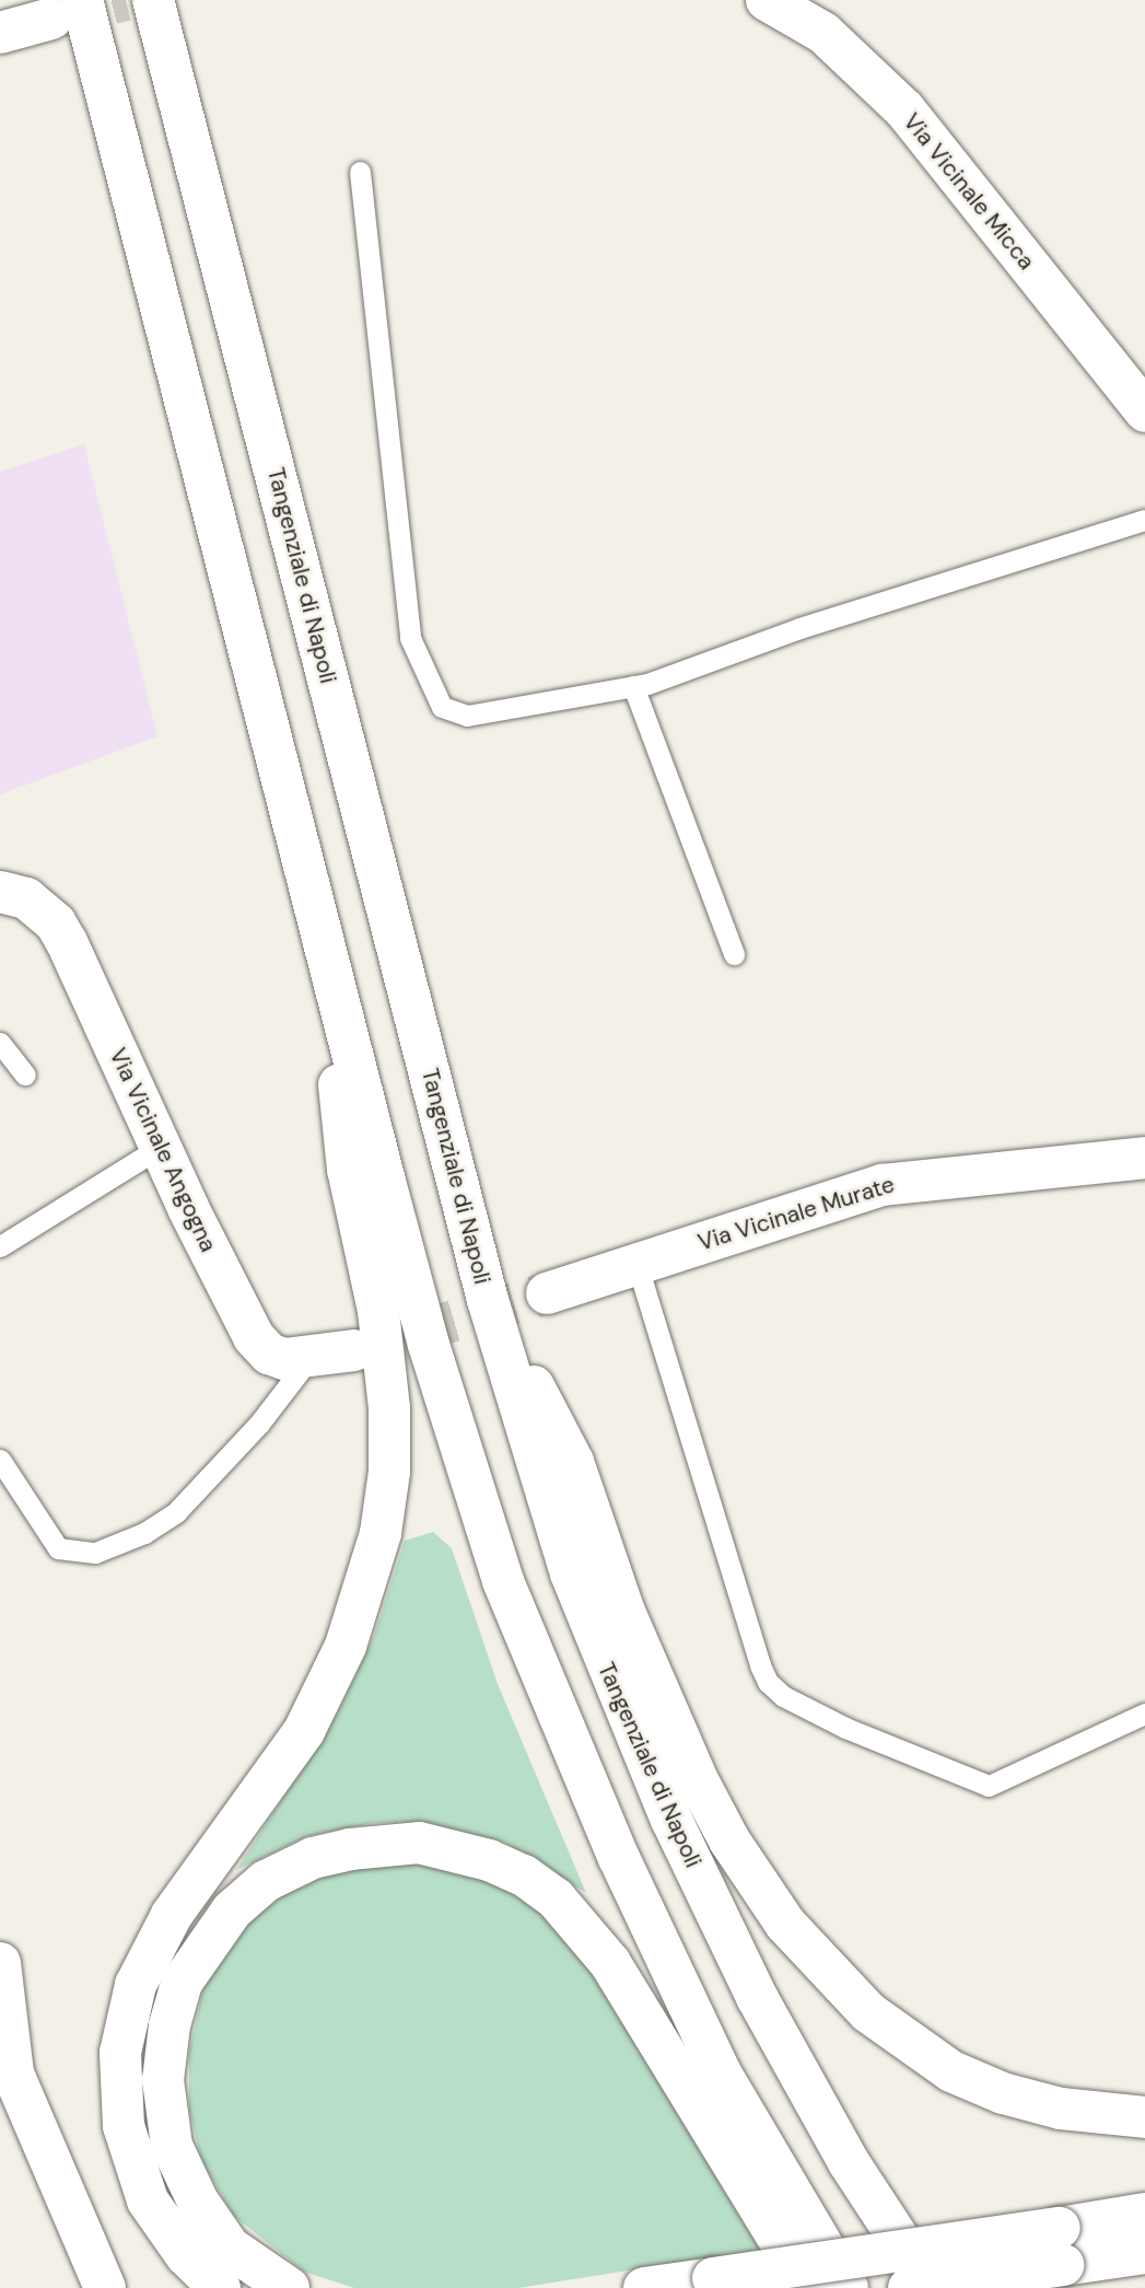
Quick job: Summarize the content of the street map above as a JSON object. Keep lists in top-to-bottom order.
{
  "streets": {
    "main road": [
      "Via Vicinale Micca",
      "Tangenziale di Napoli",
      "Via Vicinale Angogna",
      "Via Vicinale Murate"
    ]
  }
}
